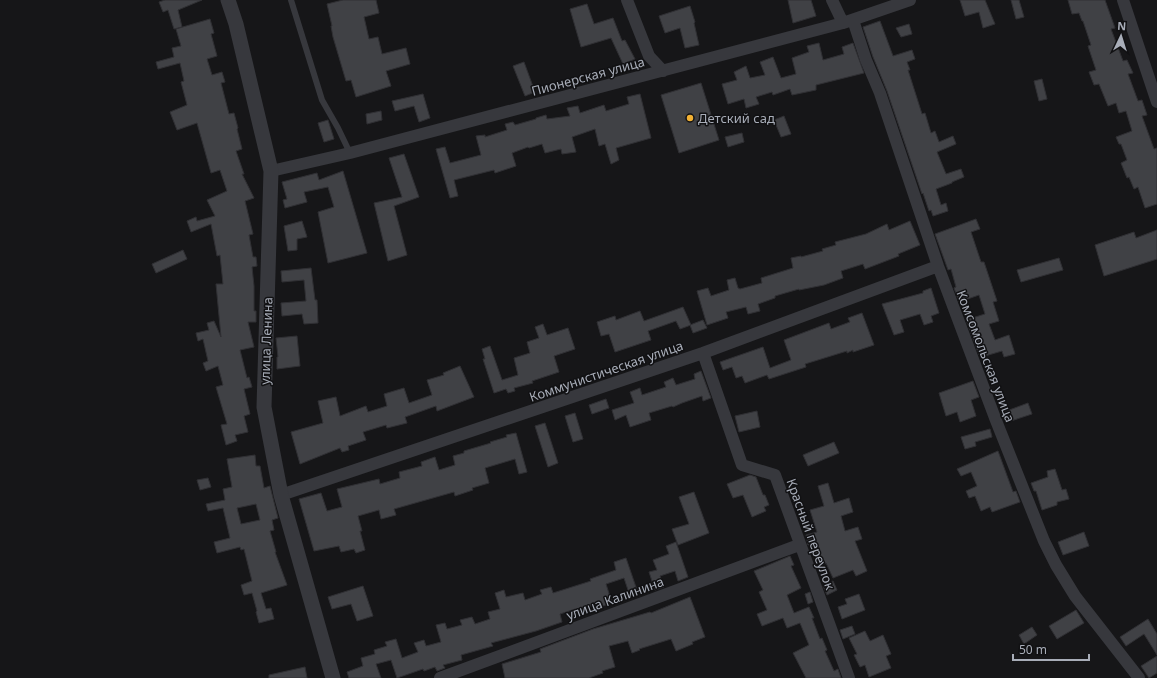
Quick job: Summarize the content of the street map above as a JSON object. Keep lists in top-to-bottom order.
{
  "streets": {
    "street": [
      "Пионерская улица",
      "улица Ленина",
      "Комсомольская улица",
      "Коммунистическая улица",
      "Красный переулок",
      "улица Калинина"
    ]
  },
  "crossings": [
    ["Пионерская улица", "улица Ленина"],
    ["Пионерская улица", "Комсомольская улица"],
    ["улица Ленина", "Коммунистическая улица"],
    ["Комсомольская улица", "Коммунистическая улица"],
    ["Коммунистическая улица", "Красный переулок"],
    ["Красный переулок", "улица Калинина"]
  ],
  "places": ["Детский сад"],
  "scale_bar": "50 m",
  "north": "top"
}
